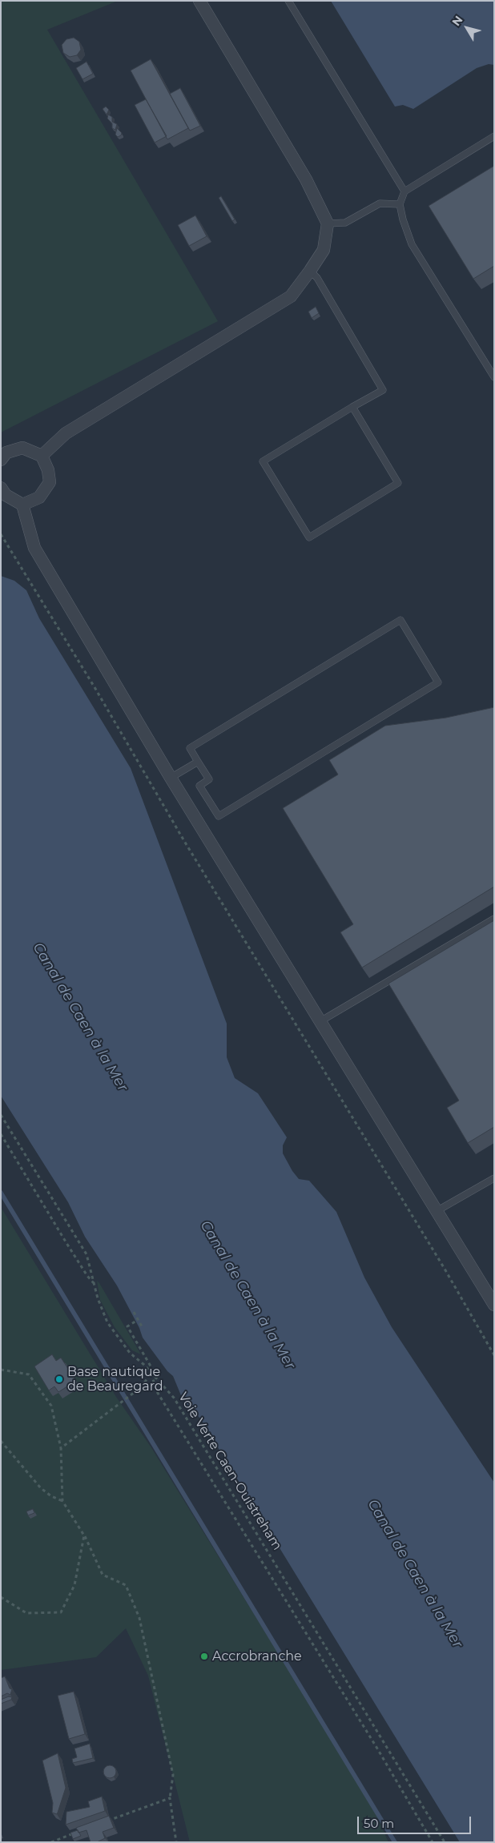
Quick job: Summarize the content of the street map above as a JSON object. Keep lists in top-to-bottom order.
{
  "streets": {
    "path": ["Voie Verte Caen-Ouistreham"]
  },
  "water": ["Canal de Caen à la Mer"],
  "places": ["Base nautique de Beauregard", "Accrobranche"],
  "scale_bar": "50 m",
  "north": "top left"
}
